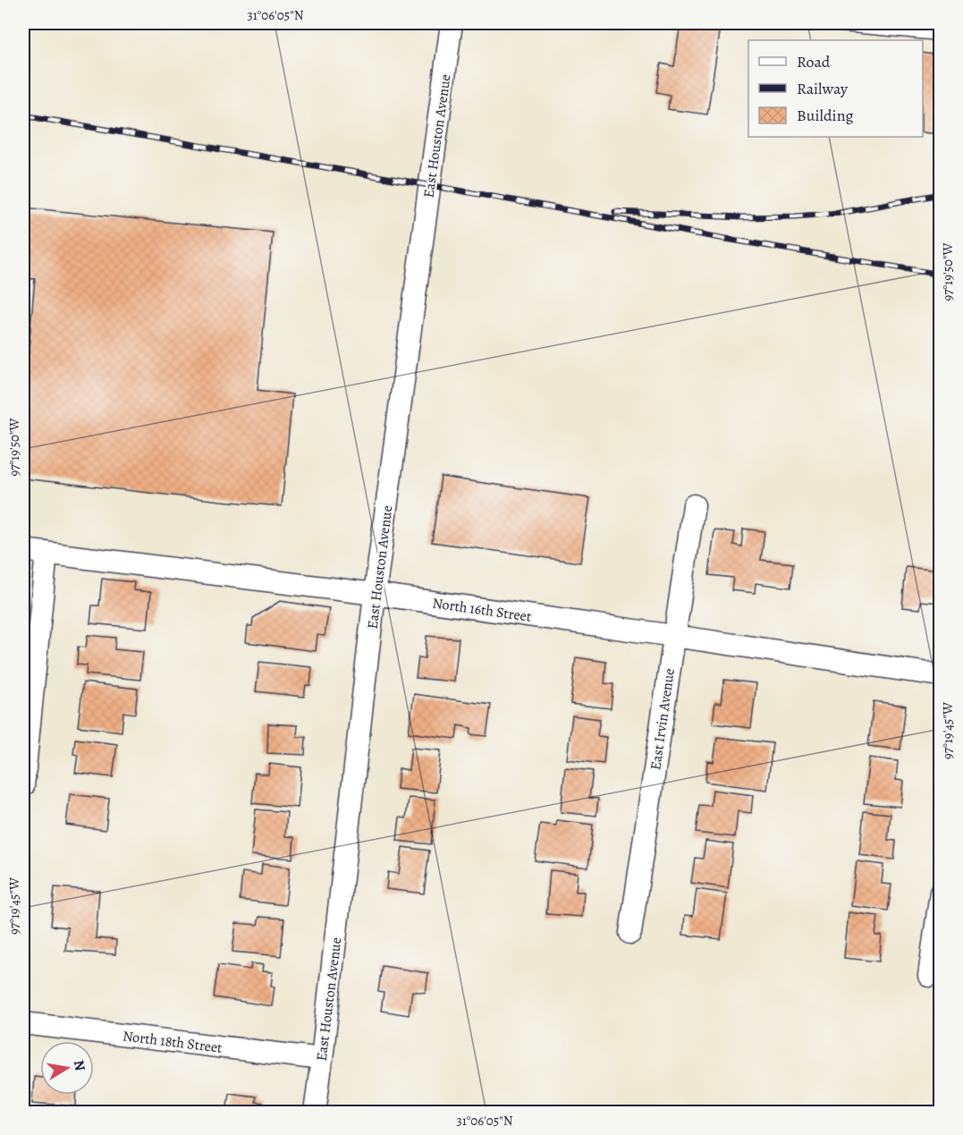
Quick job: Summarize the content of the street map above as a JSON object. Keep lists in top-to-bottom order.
{
  "streets": {
    "street": [
      "East Houston Avenue",
      "North 16th Street",
      "East Irvin Avenue",
      "North 18th Street"
    ]
  },
  "crossings": [
    ["East Houston Avenue", "North 16th Street"],
    ["East Houston Avenue", "North 18th Street"],
    ["North 16th Street", "East Irvin Avenue"]
  ],
  "legend": ["Road", "Railway", "Building"],
  "north": "right",
  "coordinates": ["31°06'05\"N", "97°19'50\"W", "97°19'45\"W"]
}
